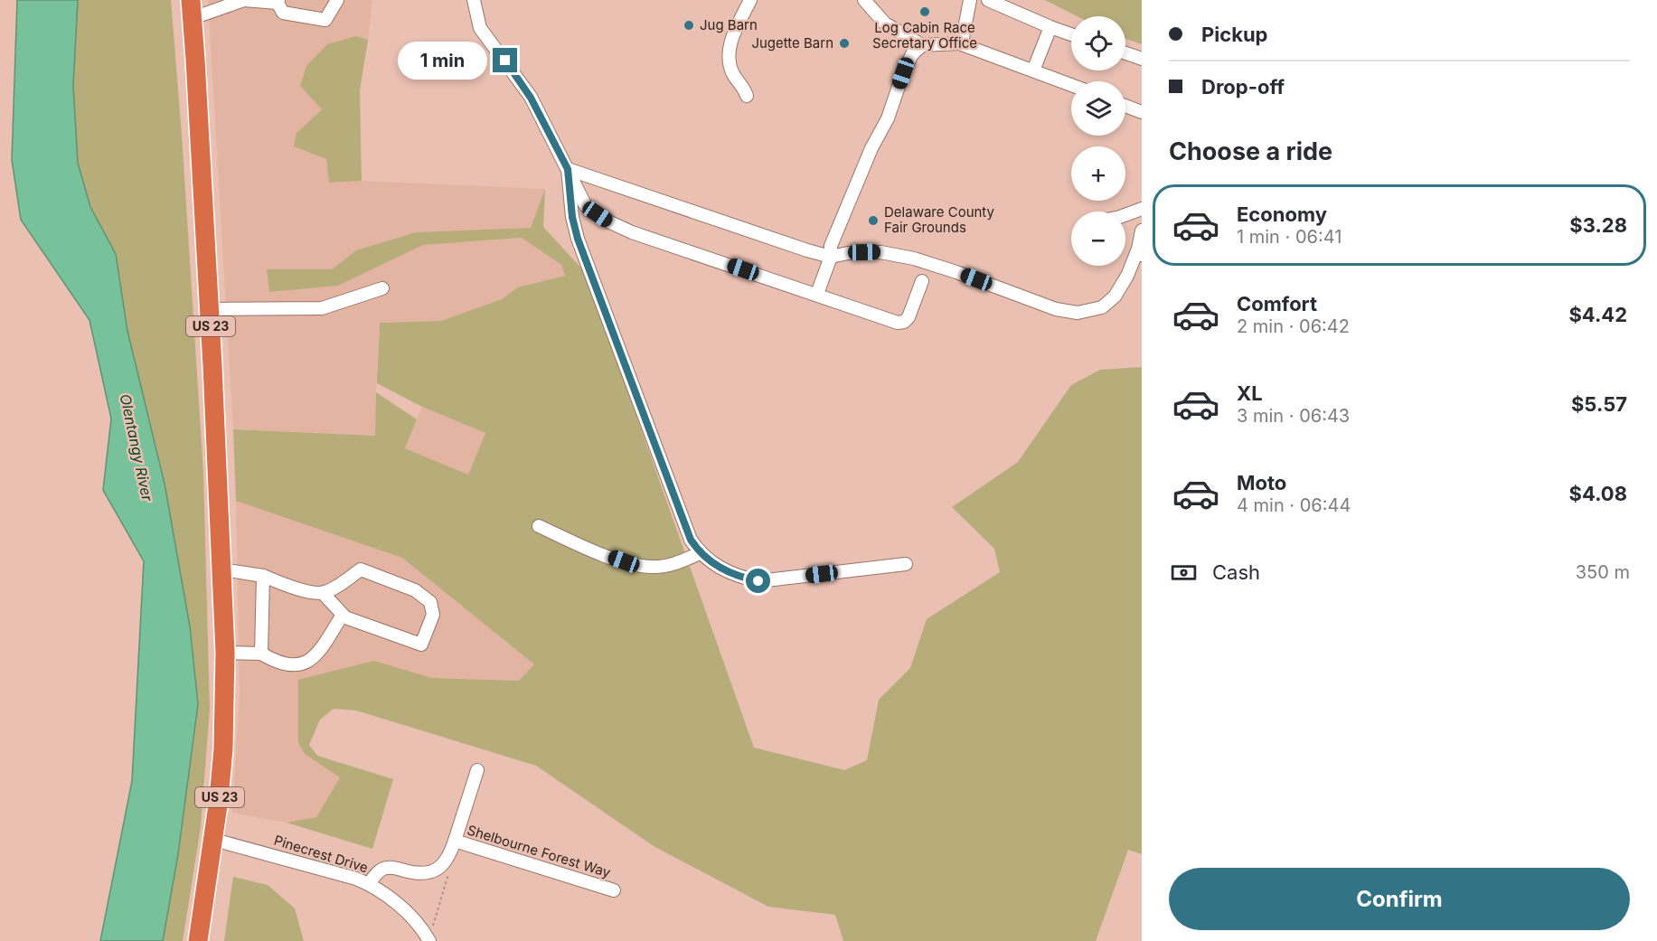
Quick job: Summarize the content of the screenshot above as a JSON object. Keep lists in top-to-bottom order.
{
  "streets": {
    "highway": ["US 23"],
    "street": ["Shelbourne Forest Way", "Pinecrest Drive"]
  },
  "crossings": [
    ["US 23", "Pinecrest Drive"],
    ["Shelbourne Forest Way", "Pinecrest Drive"]
  ],
  "water": ["Olentangy River"],
  "places": [
    "Log Cabin Race Secretary Office",
    "Jug Barn",
    "Jugette Barn",
    "Delaware County Fair Grounds"
  ],
  "page": {
    "banner": ["Pickup", "Drop-off"],
    "map_buttons": ["+", "−"],
    "bubble": "1 min",
    "heading": "Choose a ride",
    "list": [
      {
        "name": "Economy",
        "note": "1 min · 06:41",
        "value": "$3.28"
      },
      {
        "name": "Comfort",
        "note": "2 min · 06:42",
        "value": "$4.42"
      },
      {
        "name": "XL",
        "note": "3 min · 06:43",
        "value": "$5.57"
      },
      {
        "name": "Moto",
        "note": "4 min · 06:44",
        "value": "$4.08"
      }
    ],
    "pay": ["Cash", "350 m"],
    "buttons": "Confirm"
  }
}
